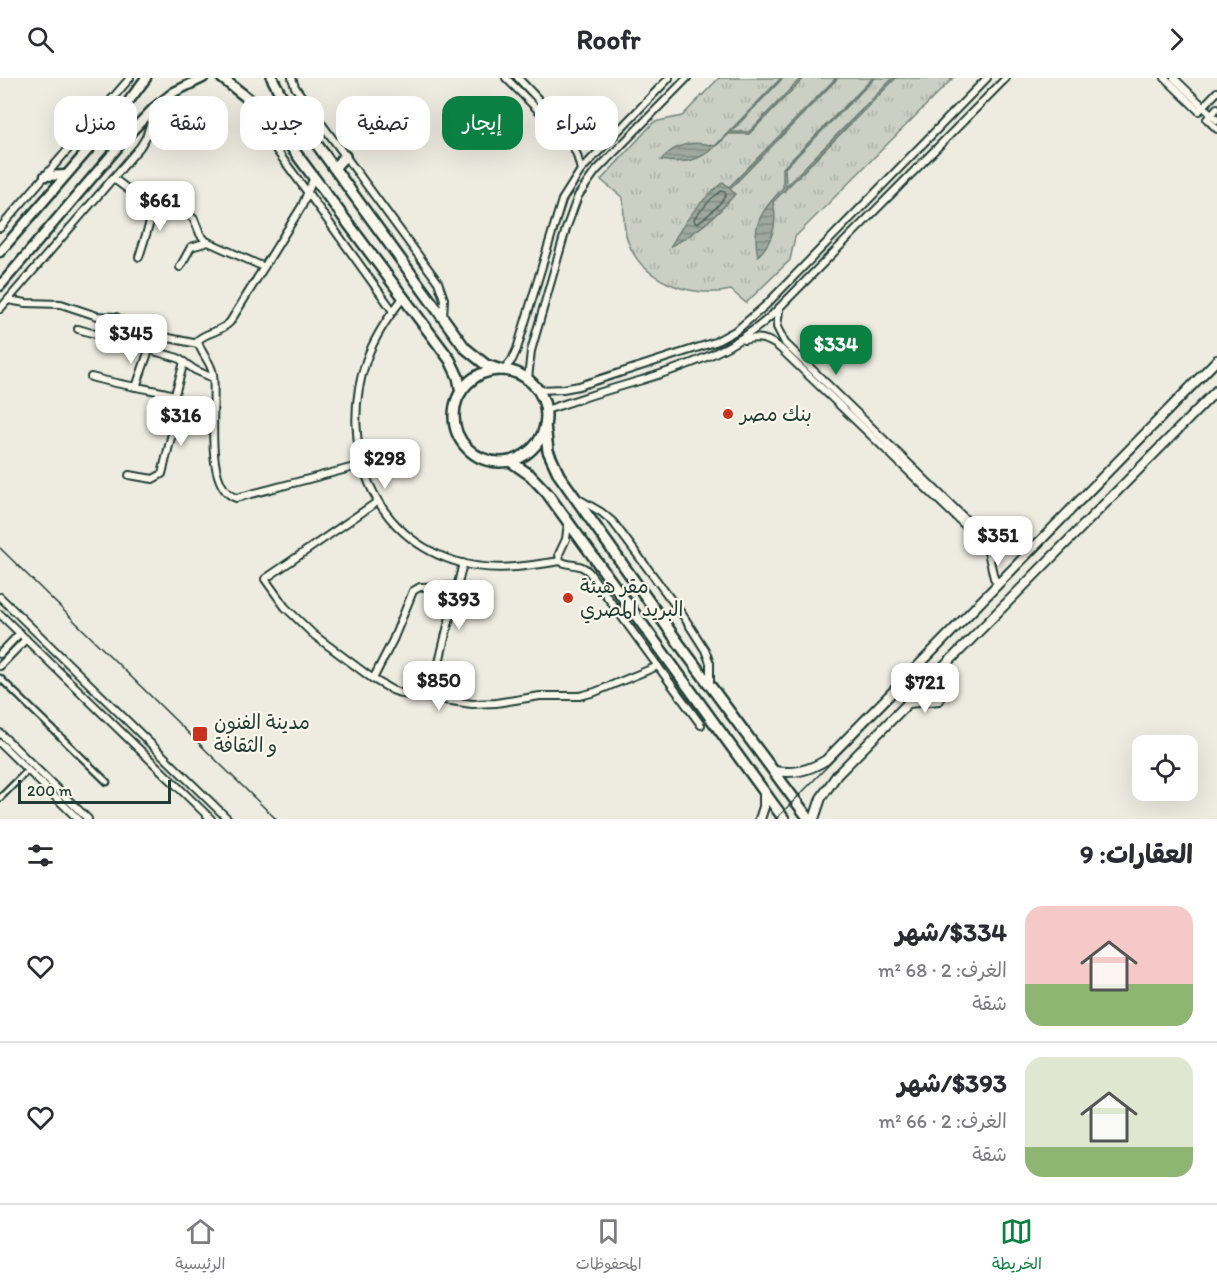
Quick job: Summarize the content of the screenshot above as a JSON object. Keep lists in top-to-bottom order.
{
  "places": {
    "other": ["بنك مصر", "مقر هيئة البريد المصري"],
    "transit": ["مدينة الفنون و الثقافة"]
  },
  "scale_bar": "200 m",
  "page": {
    "header": "Roofr",
    "chip": [
      "شراء",
      "إيجار",
      "تصفية",
      "جديد",
      "شقة",
      "منزل"
    ],
    "price": [
      "$661",
      "$345",
      "$334",
      "$316",
      "$298",
      "$351",
      "$393",
      "$850",
      "$721"
    ],
    "scale": "200 m",
    "heading": "العقارات: 9",
    "list": [
      {
        "name": "$334/شهر",
        "note": "الغرف: 2 · 68 m² · شقة"
      },
      {
        "name": "$393/شهر",
        "note": "الغرف: 2 · 66 m² · شقة"
      }
    ],
    "tabs": ["الخريطة", "المحفوظات", "الرئيسية"]
  }
}
